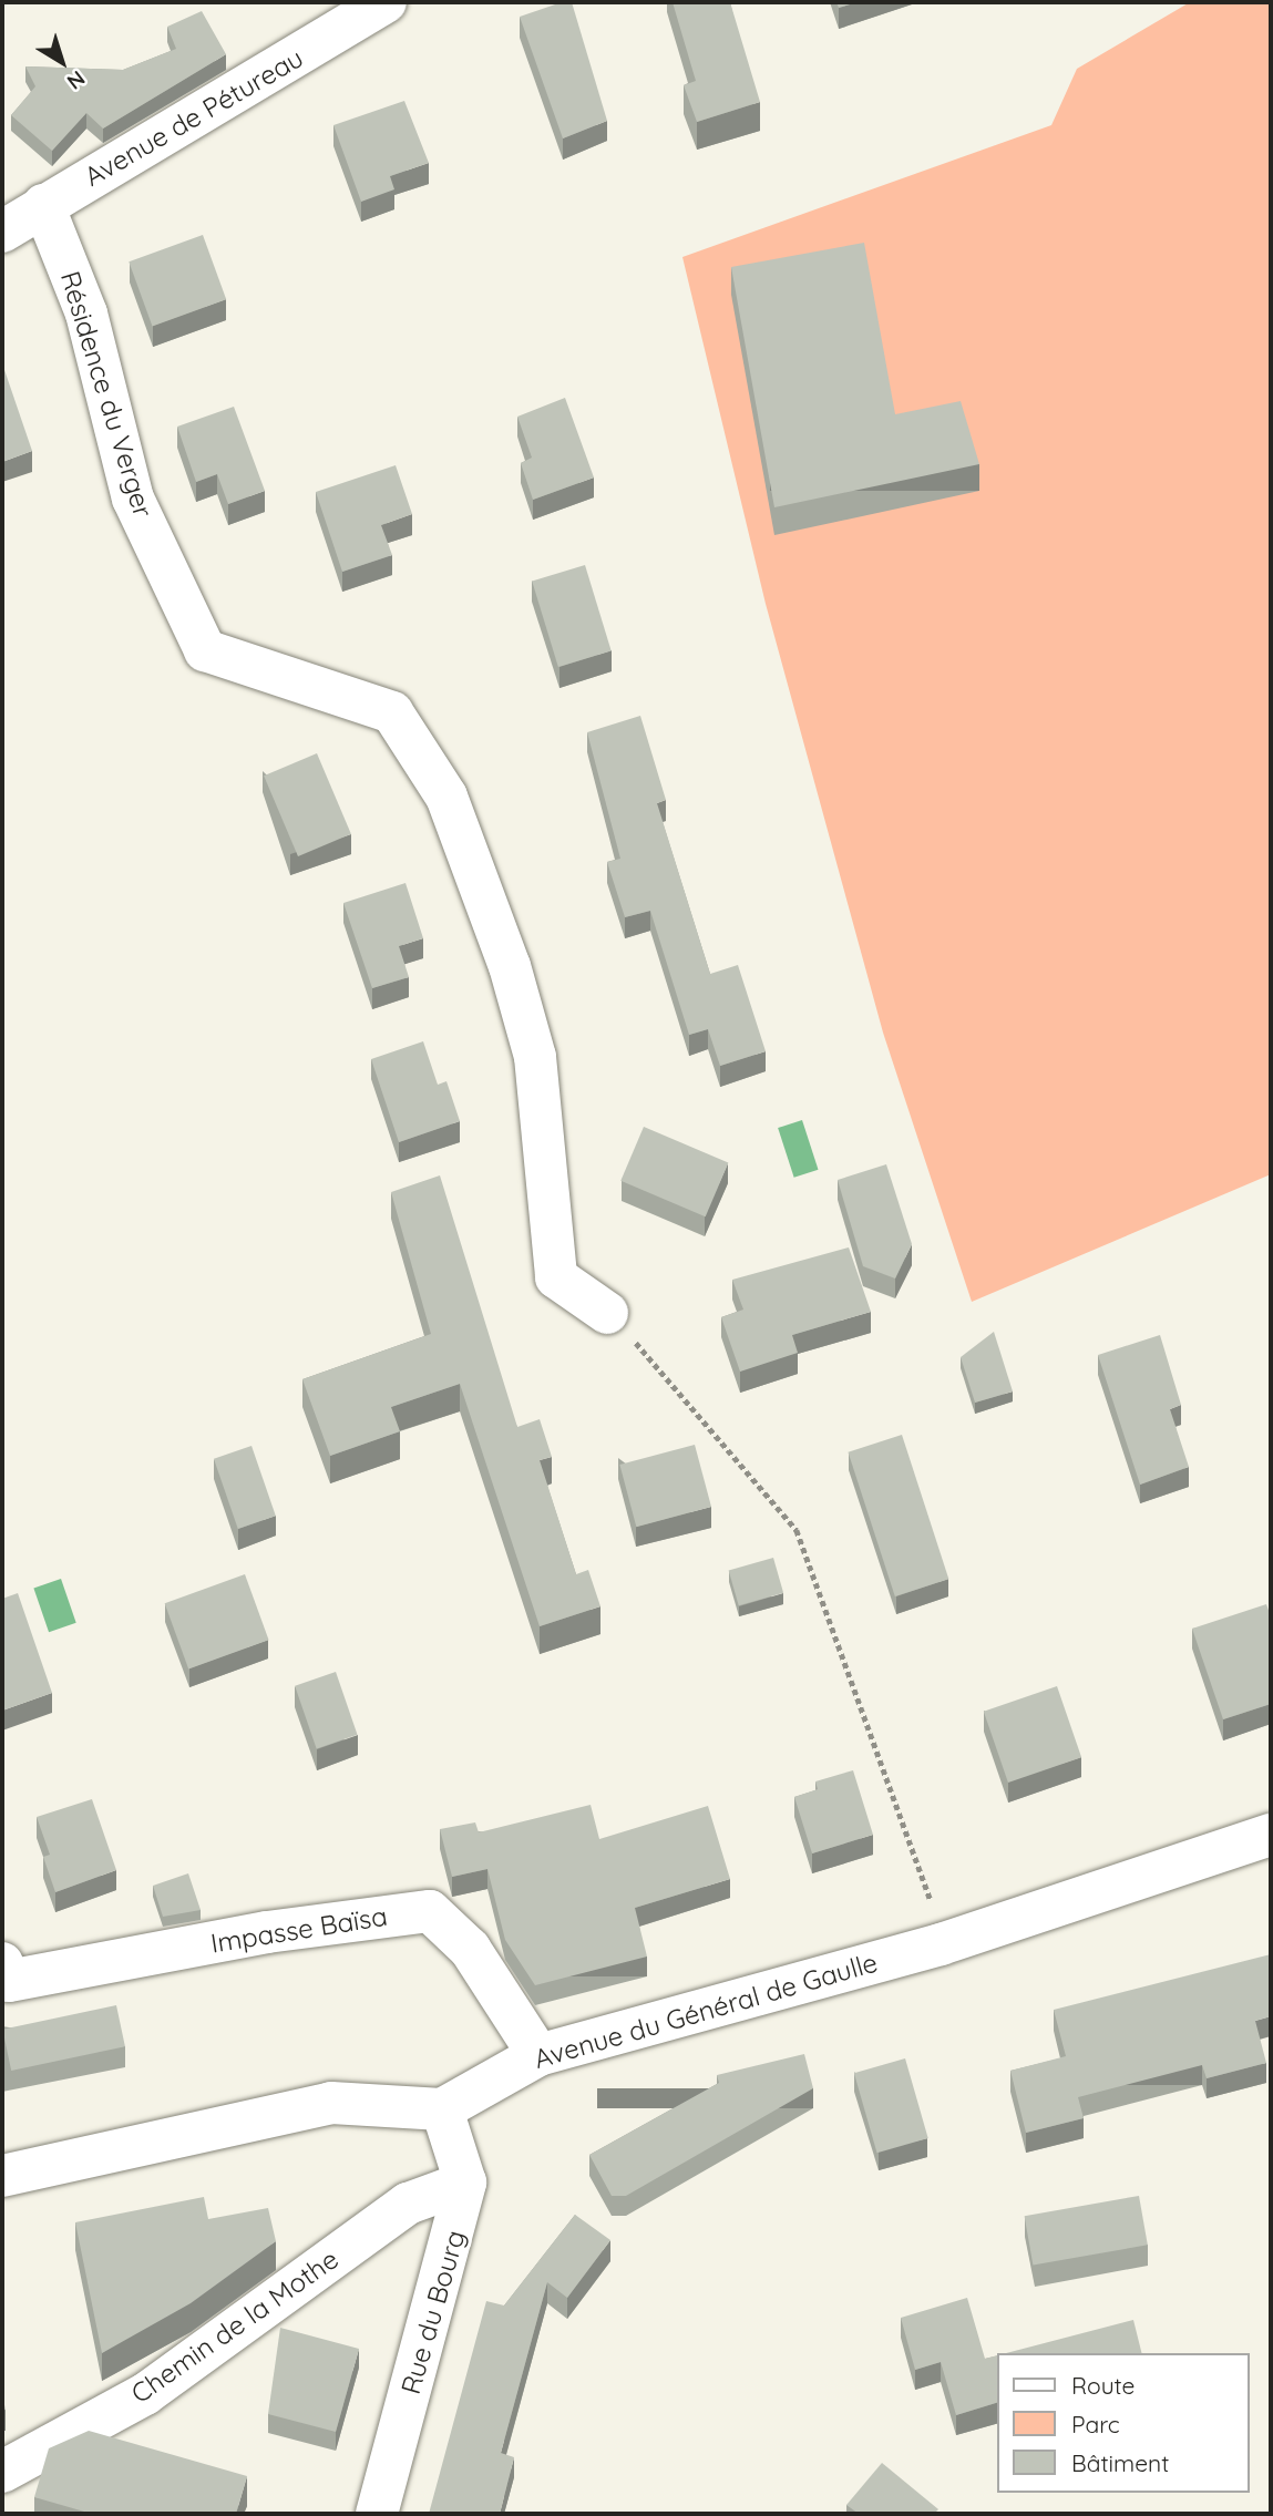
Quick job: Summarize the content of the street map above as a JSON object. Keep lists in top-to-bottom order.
{
  "streets": {
    "street": [
      "Avenue de Pétureau",
      "Résidence du Verger",
      "Impasse Baïsa",
      "Avenue du Général de Gaulle",
      "Rue du Bourg",
      "Chemin de la Mothe"
    ]
  },
  "crossings": [
    ["Avenue de Pétureau", "Résidence du Verger"],
    ["Impasse Baïsa", "Avenue du Général de Gaulle"],
    ["Rue du Bourg", "Chemin de la Mothe"]
  ],
  "legend": ["Route", "Parc", "Bâtiment"],
  "north": "bottom right"
}
